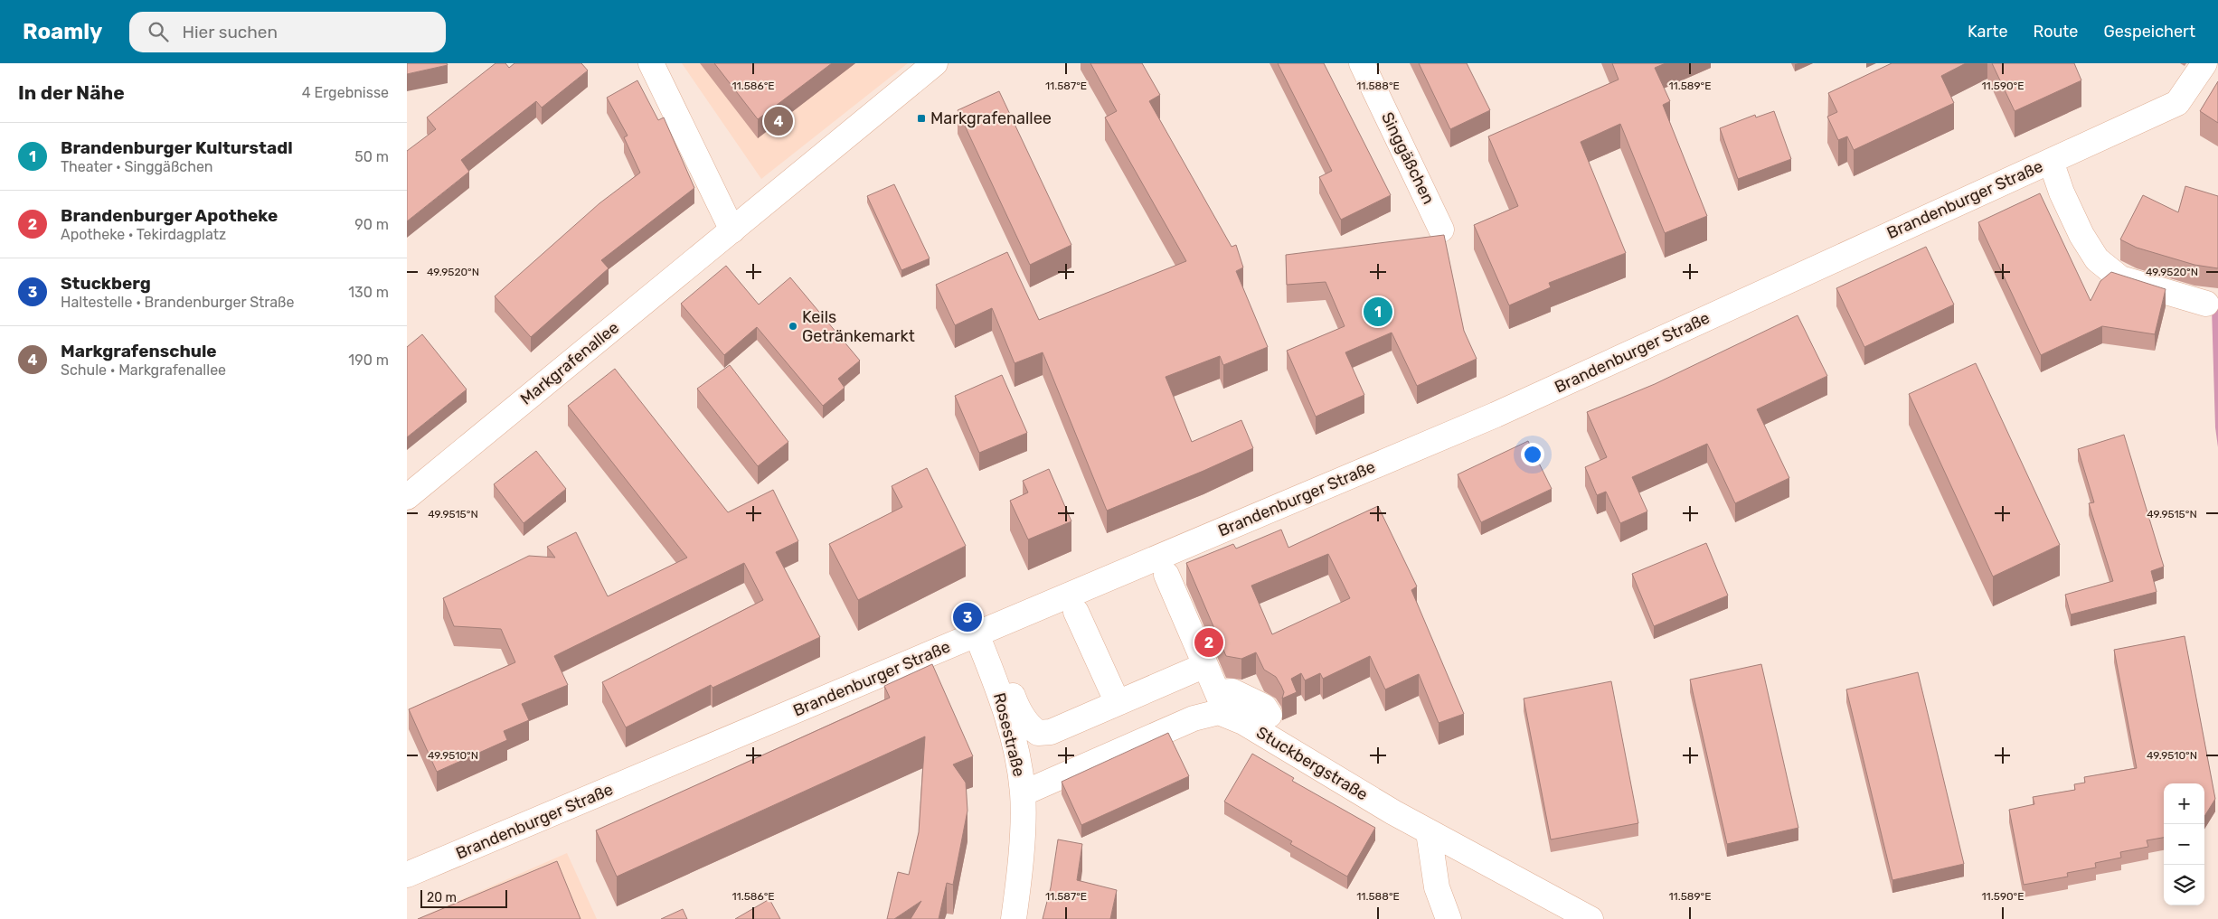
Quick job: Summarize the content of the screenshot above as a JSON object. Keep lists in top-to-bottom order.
{
  "streets": {
    "street": [
      "Singgäßchen",
      "Brandenburger Straße",
      "Markgrafenallee",
      "Rosestraße",
      "Stuckbergstraße"
    ]
  },
  "crossings": [
    ["Brandenburger Straße", "Rosestraße"],
    ["Rosestraße", "Stuckbergstraße"]
  ],
  "places": {
    "transit": ["Markgrafenallee"],
    "other": ["Keils Getränkemarkt"]
  },
  "scale_bar": "20 m",
  "page": {
    "header": "Roamly",
    "search": "Hier suchen",
    "nav": ["Karte", "Route", "Gespeichert"],
    "heading": ["In der Nähe", "4 Ergebnisse"],
    "pins": [
      "4",
      "1",
      "3",
      "2"
    ],
    "list": [
      {
        "mark": "1",
        "name": "Brandenburger Kulturstadl",
        "note": "Theater · Singgäßchen",
        "value": "50 m"
      },
      {
        "mark": "2",
        "name": "Brandenburger Apotheke",
        "note": "Apotheke · Tekirdagplatz",
        "value": "90 m"
      },
      {
        "mark": "3",
        "name": "Stuckberg",
        "note": "Haltestelle · Brandenburger Straße",
        "value": "130 m"
      },
      {
        "mark": "4",
        "name": "Markgrafenschule",
        "note": "Schule · Markgrafenallee",
        "value": "190 m"
      }
    ],
    "map_buttons": ["+", "−"],
    "scale": "20 m"
  },
  "coordinates": [
    "11.586°E",
    "11.587°E",
    "11.588°E",
    "11.589°E",
    "11.590°E",
    "49.9520°N",
    "49.9515°N",
    "49.9510°N"
  ]
}
